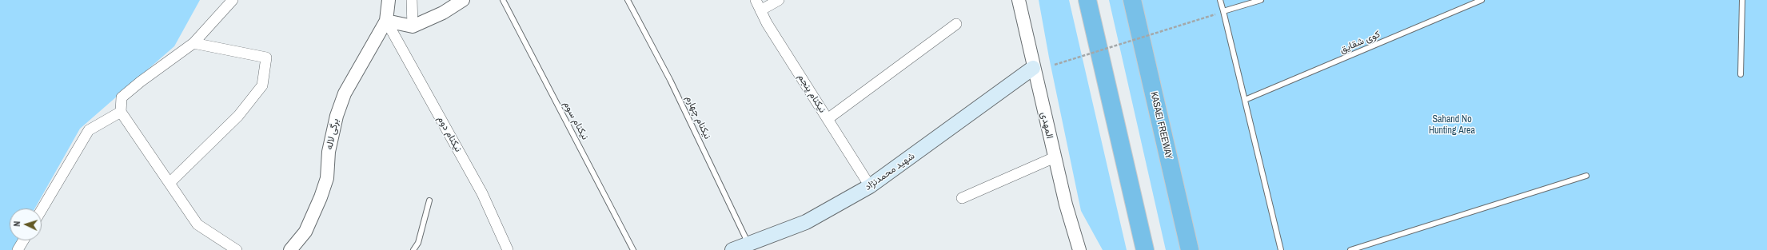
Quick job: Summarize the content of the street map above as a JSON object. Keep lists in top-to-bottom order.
{
  "streets": {
    "highway": ["KASAEI FREEWAY"],
    "main road": ["شهید محمدنژاد"],
    "street": [
      "نیکنام پنجم",
      "المهدی",
      "برگی لاله",
      "نیکنام دوم"
    ],
    "lane": ["کوی شقایق", "نیکنام چهارم", "نیکنام سوم"]
  },
  "crossings": [
    ["نیکنام پنجم", "شهید محمدنژاد"],
    ["نیکنام چهارم", "شهید محمدنژاد"],
    ["المهدی", "شهید محمدنژاد"],
    ["برگی لاله", "نیکنام دوم"]
  ],
  "parks": ["Sahand No Hunting Area"],
  "north": "left"
}
